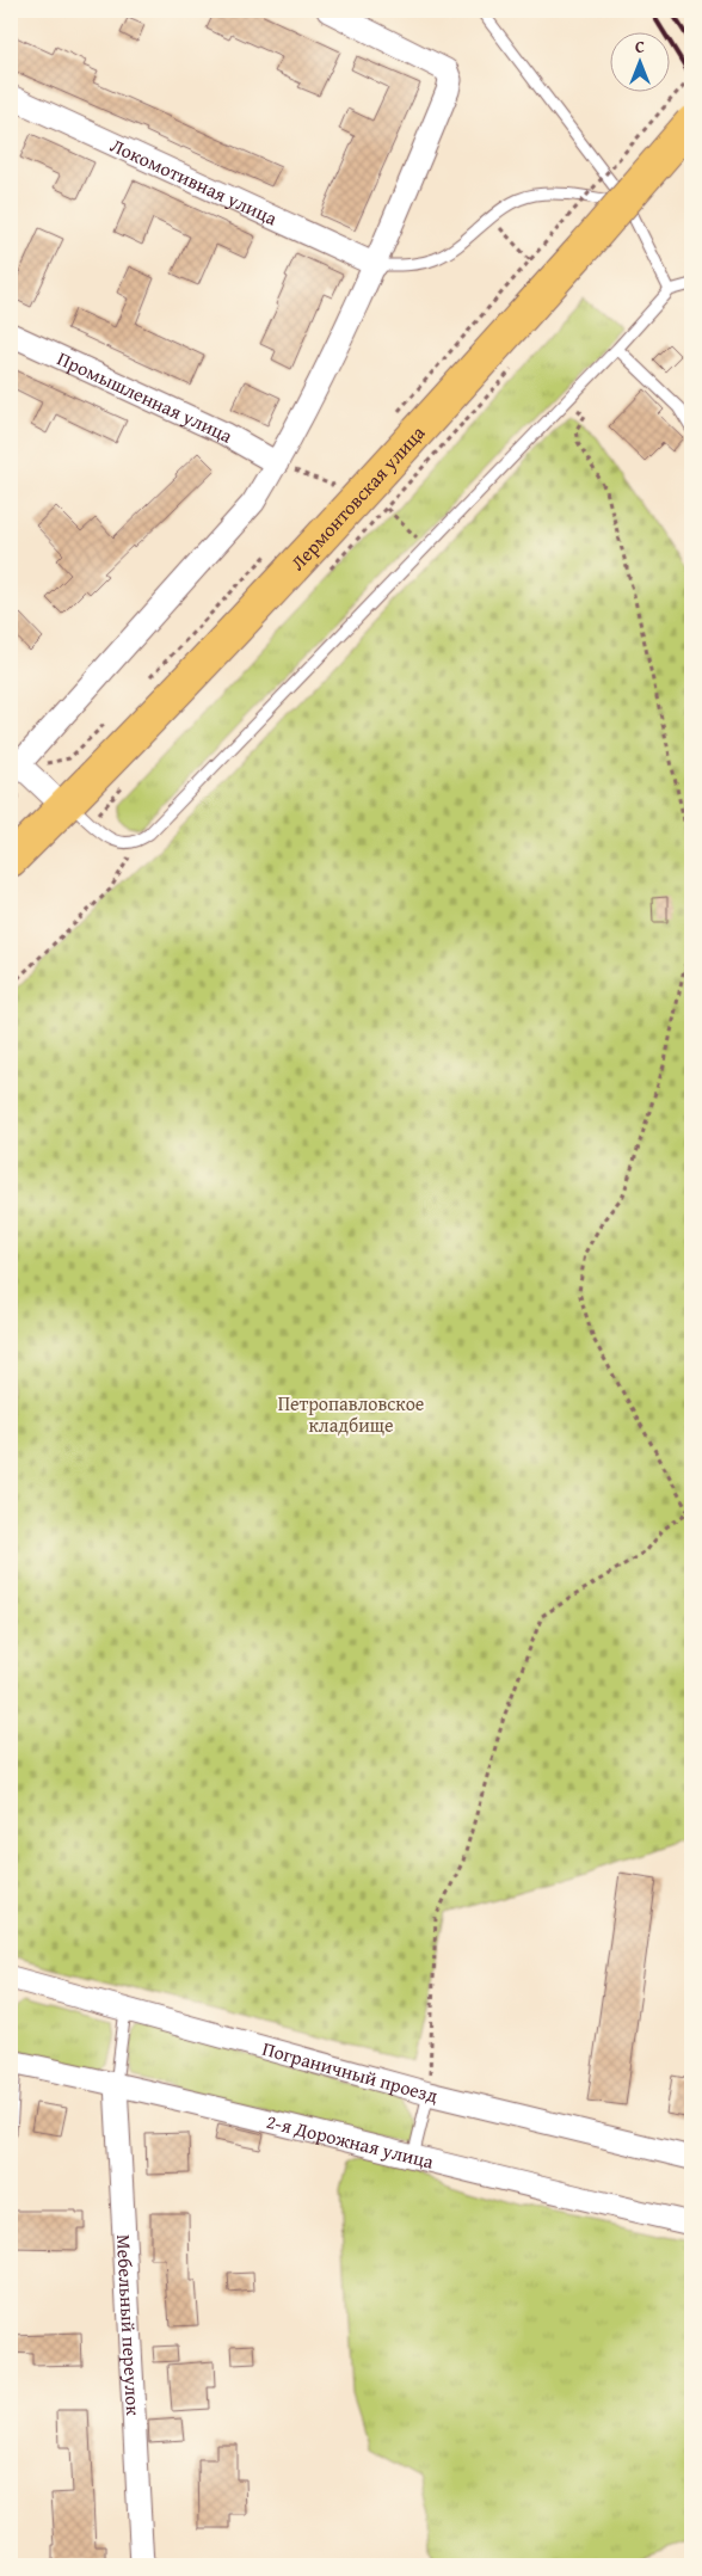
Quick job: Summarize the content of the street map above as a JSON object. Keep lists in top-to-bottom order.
{
  "streets": {
    "main road": ["Лермонтовская улица"],
    "street": [
      "Локомотивная улица",
      "Промышленная улица",
      "Пограничный проезд",
      "2-я Дорожная улица",
      "Мебельный переулок"
    ]
  },
  "crossings": [
    ["2-я Дорожная улица", "Мебельный переулок"]
  ],
  "parks": ["Петропавловское кладбище"],
  "north": "top"
}
